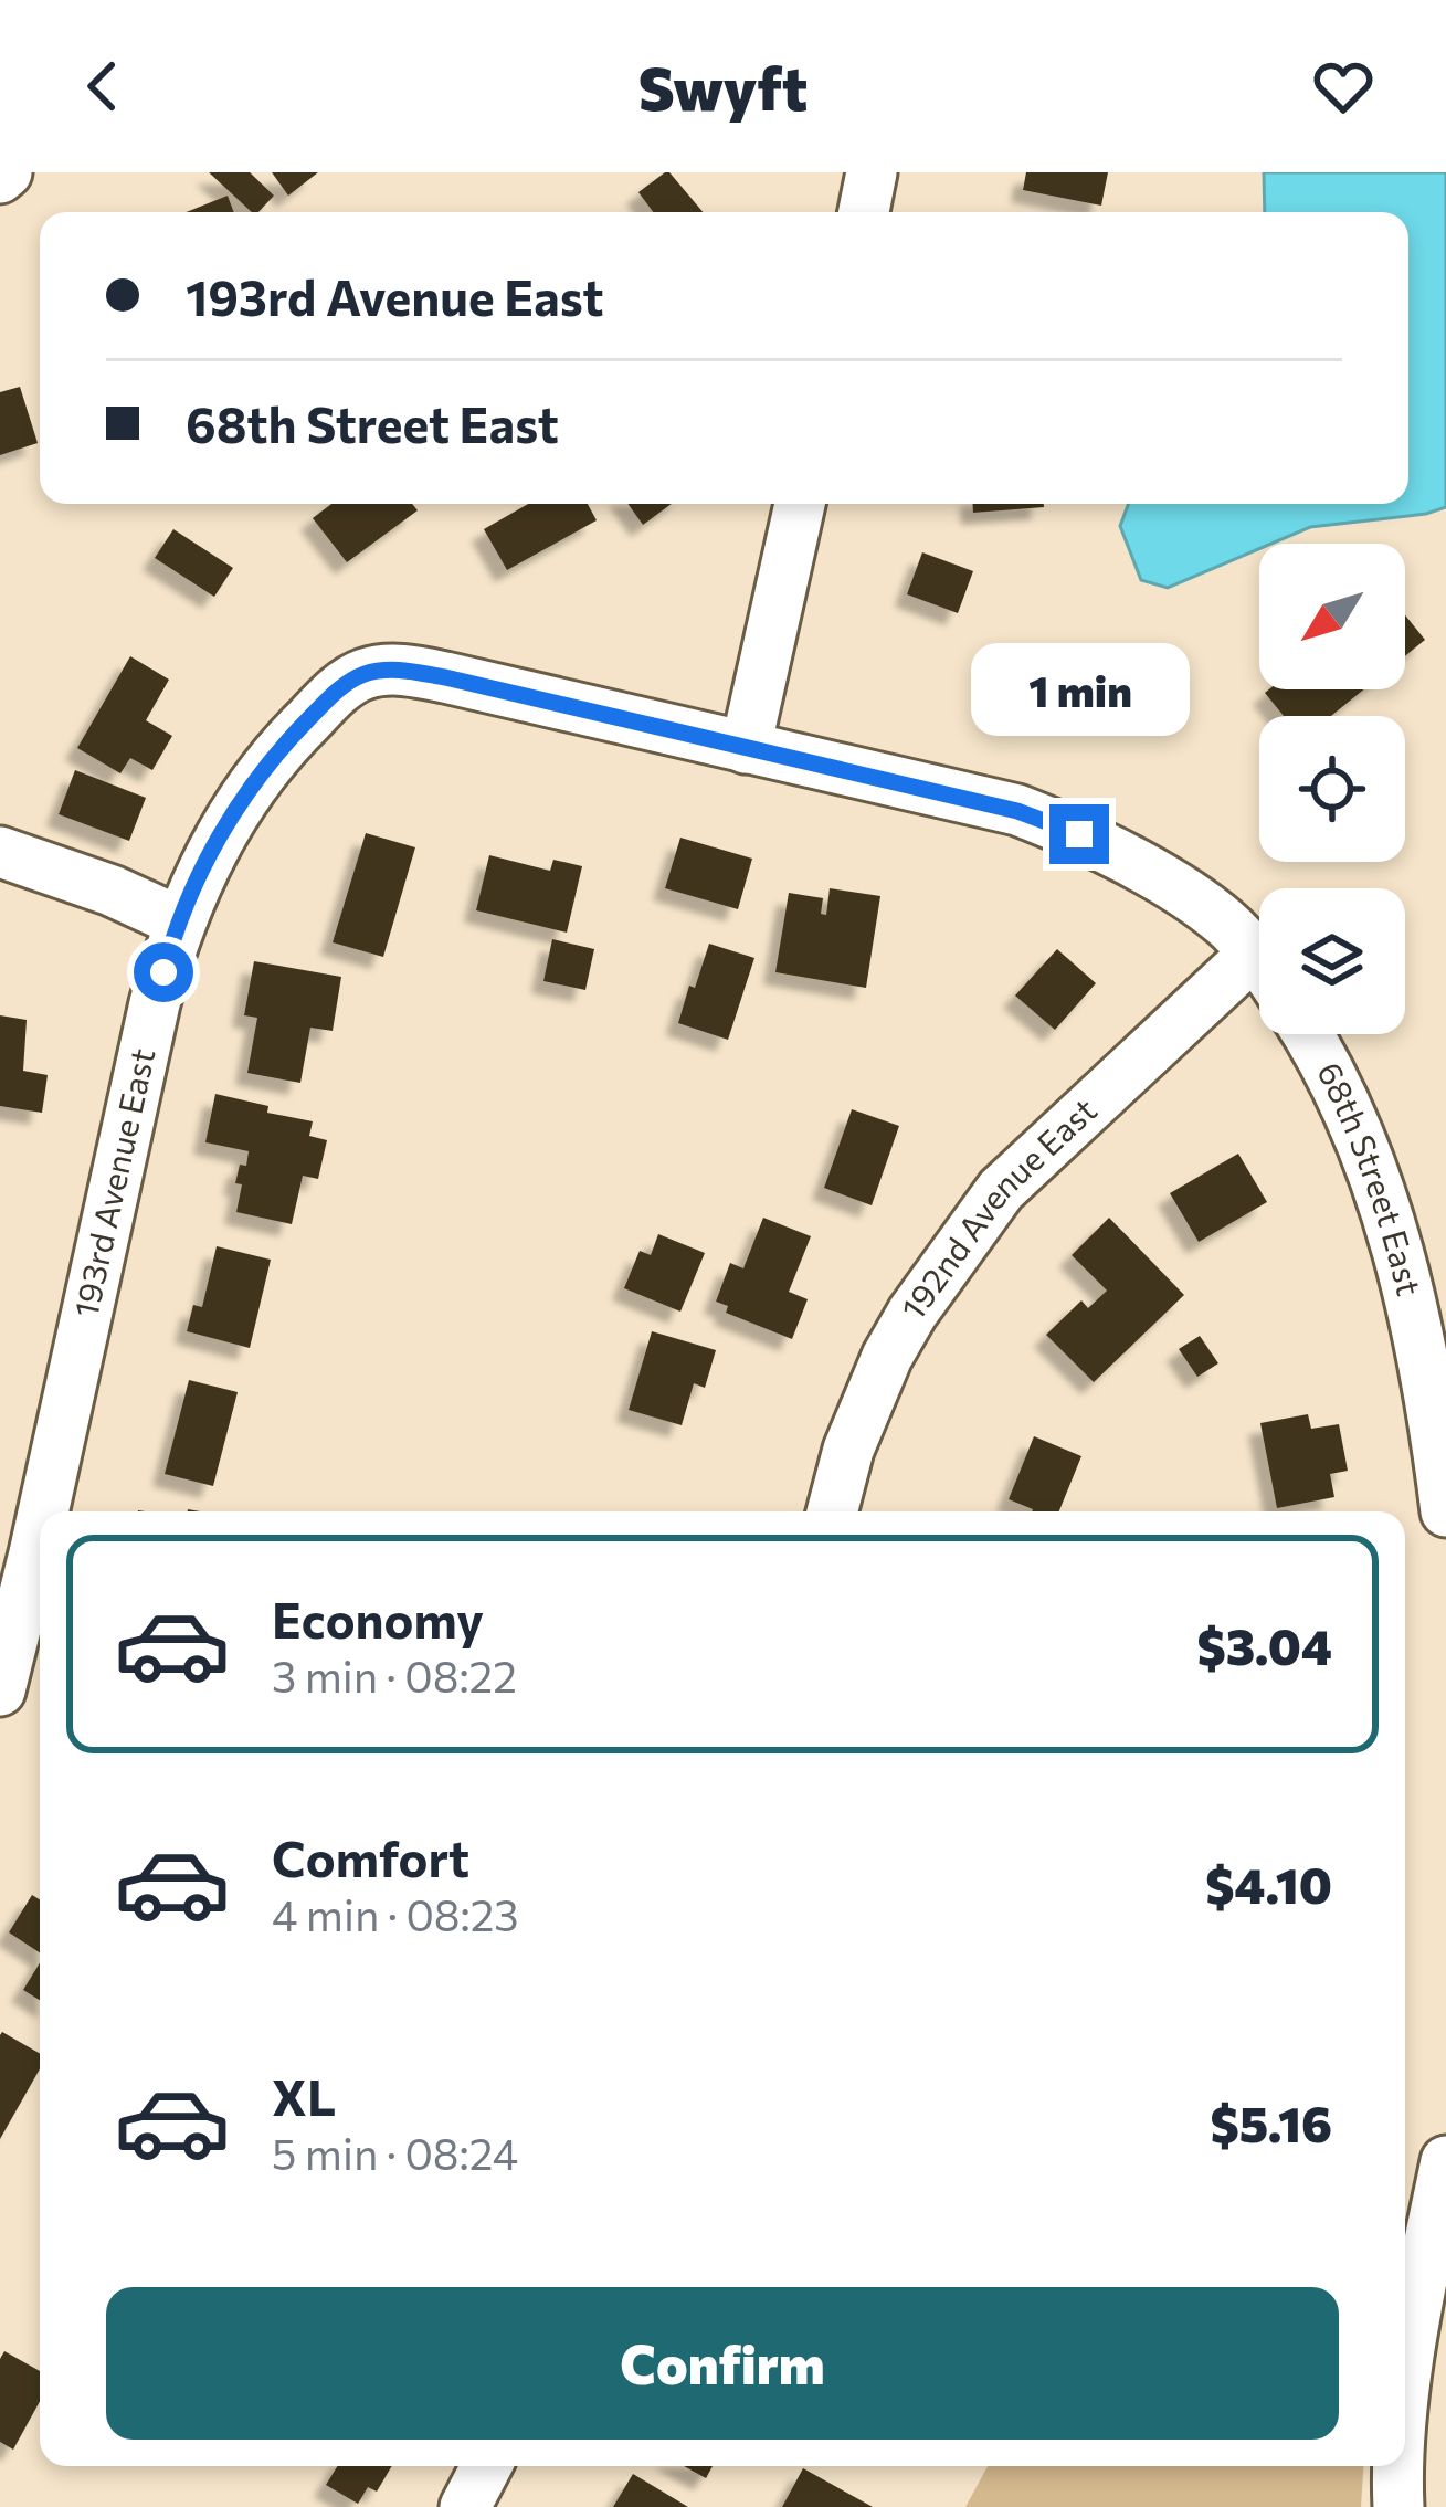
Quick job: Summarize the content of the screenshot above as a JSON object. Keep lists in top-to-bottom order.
{
  "streets": {
    "street": ["68th Street East", "193rd Avenue East", "192nd Avenue East"]
  },
  "north": "bottom left",
  "page": {
    "header": "Swyft",
    "banner": ["193rd Avenue East", "68th Street East"],
    "bubble": "1 min",
    "list": [
      {
        "name": "Economy",
        "note": "3 min · 08:22",
        "value": "$3.04"
      },
      {
        "name": "Comfort",
        "note": "4 min · 08:23",
        "value": "$4.10"
      },
      {
        "name": "XL",
        "note": "5 min · 08:24",
        "value": "$5.16"
      }
    ],
    "buttons": "Confirm"
  }
}
